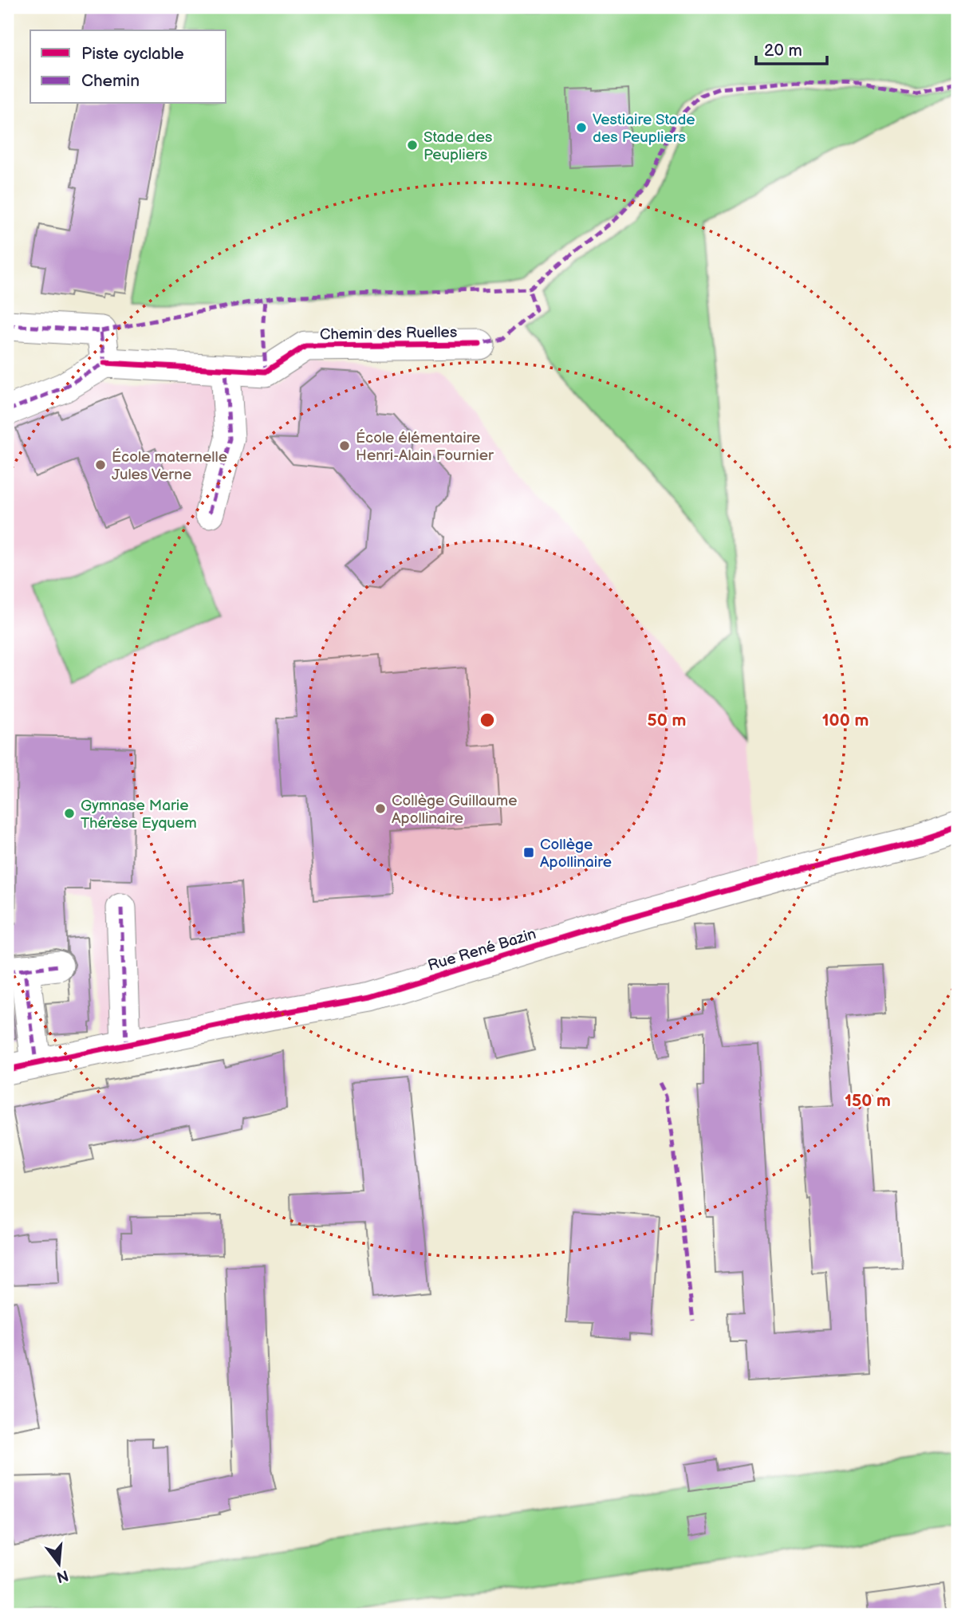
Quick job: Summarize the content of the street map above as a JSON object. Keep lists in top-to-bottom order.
{
  "streets": {
    "street": ["Chemin des Ruelles", "Rue René Bazin"]
  },
  "places": {
    "other": [
      "Vestiaire Stade des Peupliers",
      "Stade des Peupliers",
      "École élémentaire Henri-Alain Fournier",
      "École maternelle Jules Verne",
      "Collège Guillaume Apollinaire",
      "Gymnase Marie Thérèse Eyquem"
    ],
    "transit": ["Collège Apollinaire"]
  },
  "legend": ["Piste cyclable", "Chemin"],
  "scale_bar": "20 m",
  "north": "bottom",
  "rings": ["50 m", "100 m", "150 m"]
}
